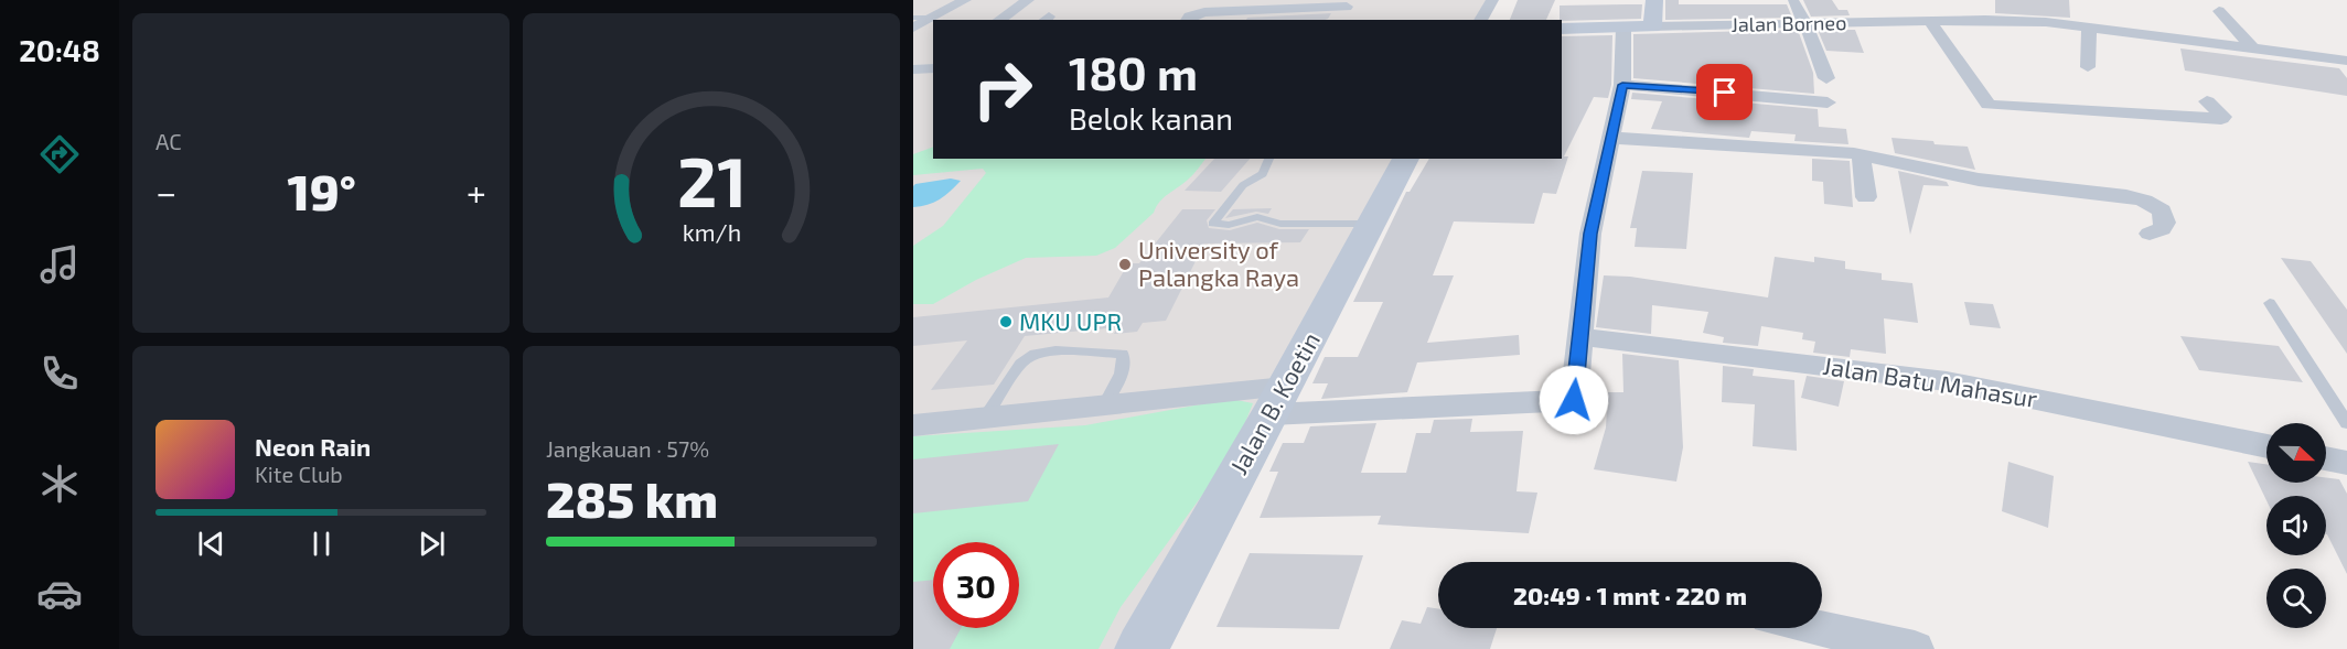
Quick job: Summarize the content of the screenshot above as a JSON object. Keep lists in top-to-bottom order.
{
  "streets": {
    "street": ["Jalan Borneo", "Jalan Batu Mahasur", "Jalan B. Koetin"]
  },
  "places": ["University of Palangka Raya", "MKU UPR"],
  "north": "right",
  "page": {
    "tabs": "20:48",
    "tile": [
      "AC",
      ["Jangkauan · 57%", "285 km"]
    ],
    "turn": ["180 m", "Belok kanan"],
    "heat": ["−", "19°", "+"],
    "song": ["Neon Rain", "Kite Club"],
    "limit": "30",
    "trip": "20:49 · 1 mnt · 220 m",
    "gauge": ["21", "km/h"]
  }
}
